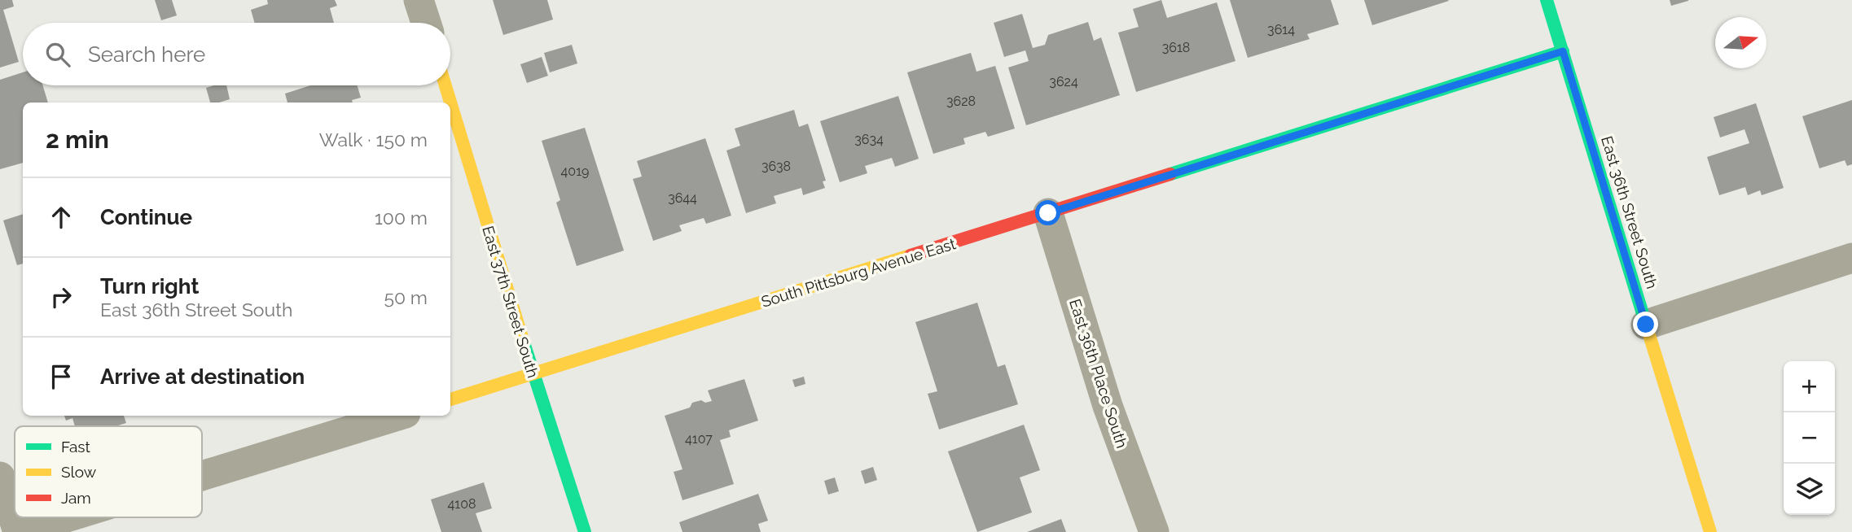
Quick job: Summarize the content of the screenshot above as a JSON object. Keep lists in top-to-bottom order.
{
  "streets": {
    "street": [
      "East 36th Street South",
      "South Pittsburg Avenue East",
      "East 37th Street South",
      "East 36th Place South"
    ]
  },
  "crossings": [
    ["East 36th Street South", "South Pittsburg Avenue East"],
    ["South Pittsburg Avenue East", "East 37th Street South"],
    ["South Pittsburg Avenue East", "East 36th Place South"]
  ],
  "house_numbers": [
    "3614",
    "3618",
    "3624",
    "3628",
    "3634",
    "3638",
    "4019",
    "3644",
    "4107",
    "4108"
  ],
  "legend": ["Fast", "Slow", "Jam"],
  "north": "right",
  "page": {
    "search": "Search here",
    "heading": ["2 min", "Walk · 150 m"],
    "list": [
      ["Continue", "100 m"],
      ["Turn right", "East 36th Street South", "50 m"],
      "Arrive at destination"
    ],
    "map_buttons": ["+", "−"]
  }
}
